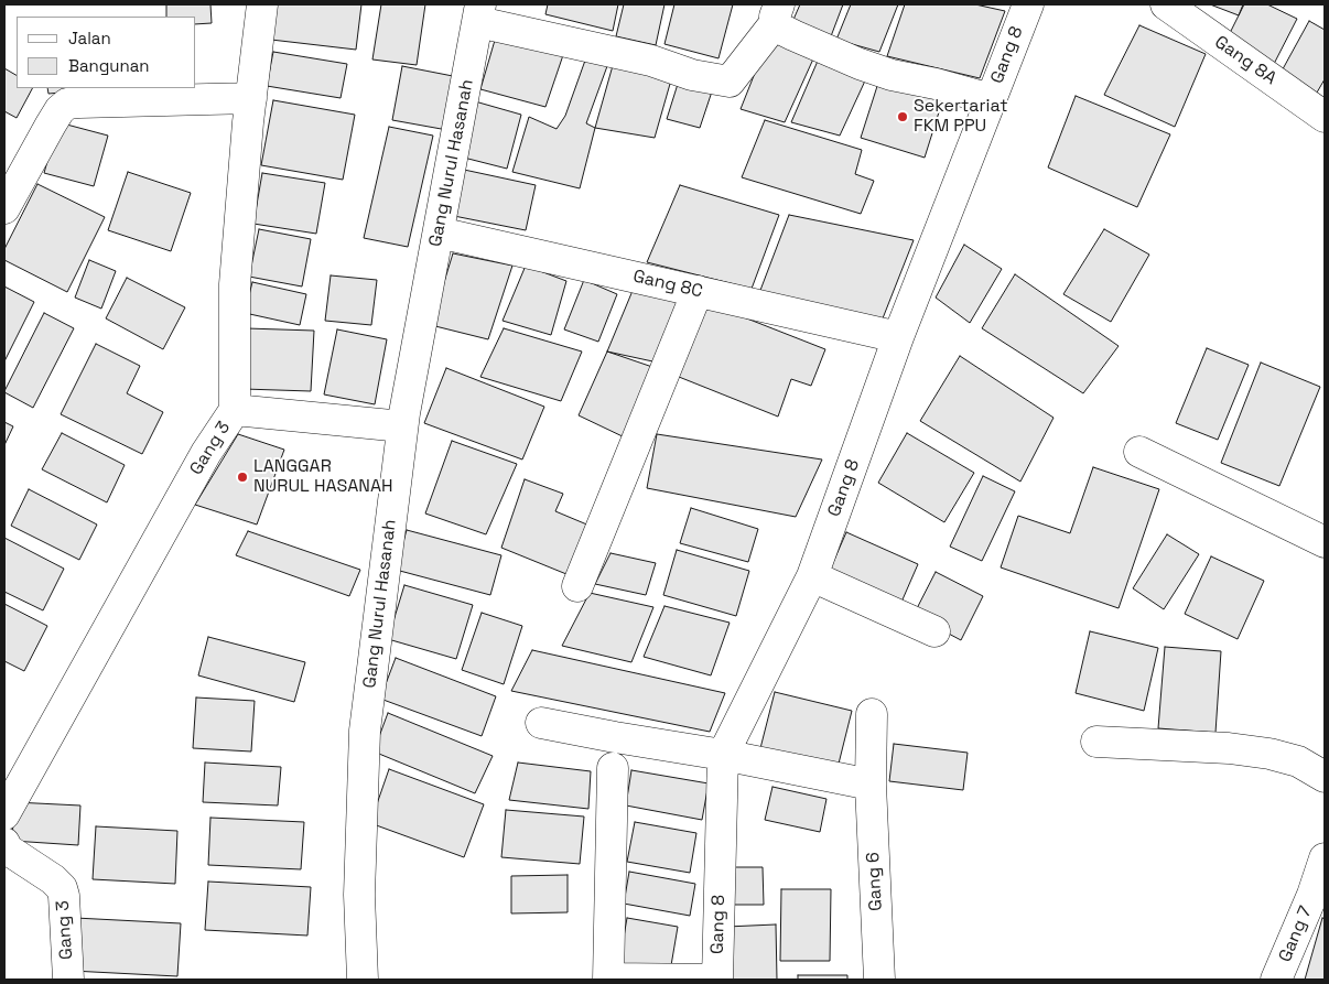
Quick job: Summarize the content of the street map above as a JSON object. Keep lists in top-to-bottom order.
{
  "streets": {
    "street": [
      "Gang 8",
      "Gang 8A",
      "Gang Nurul Hasanah",
      "Gang 8C",
      "Gang 3",
      "Gang 6",
      "Gang 7"
    ]
  },
  "crossings": [
    ["Gang 8", "Gang 8C"],
    ["Gang Nurul Hasanah", "Gang 8C"]
  ],
  "places": ["Sekertariat FKM PPU", "LANGGAR NURUL HASANAH"],
  "legend": ["Jalan", "Bangunan"]
}
